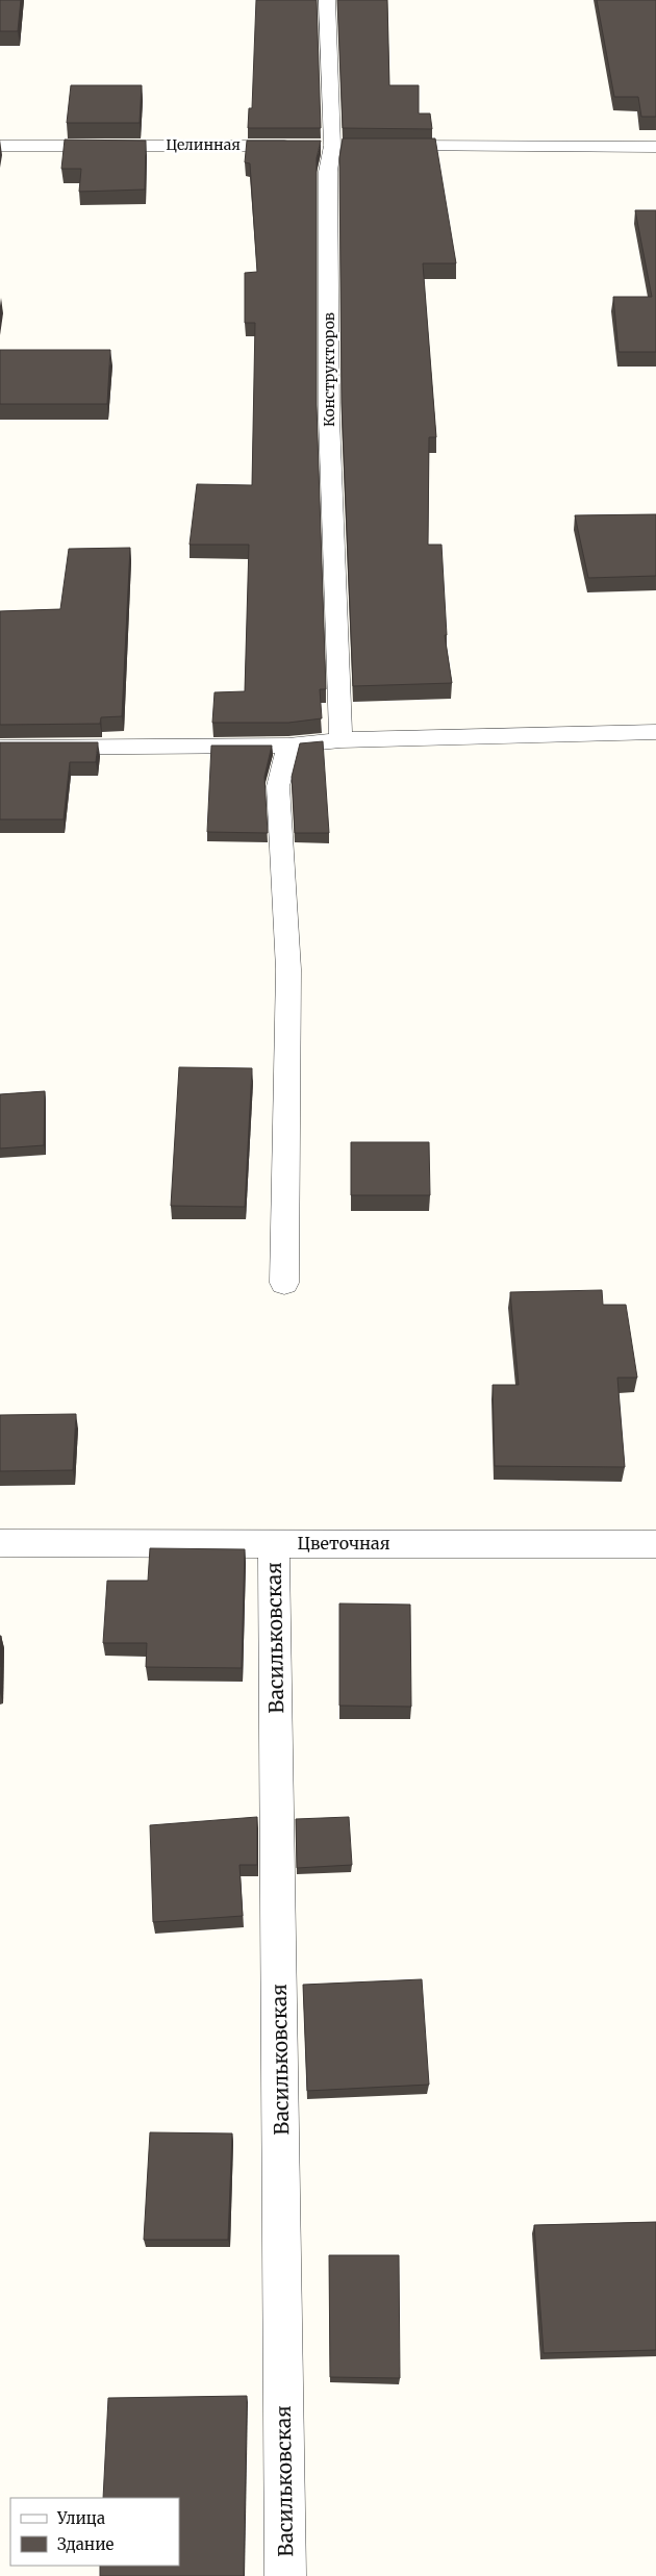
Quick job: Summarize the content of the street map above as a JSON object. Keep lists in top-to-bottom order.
{
  "streets": {
    "street": [
      "Целинная",
      "Конструкторов",
      "Цветочная",
      "Васильковская"
    ]
  },
  "crossings": [
    ["Целинная", "Конструкторов"],
    ["Цветочная", "Васильковская"]
  ],
  "legend": ["Улица", "Здание"]
}
